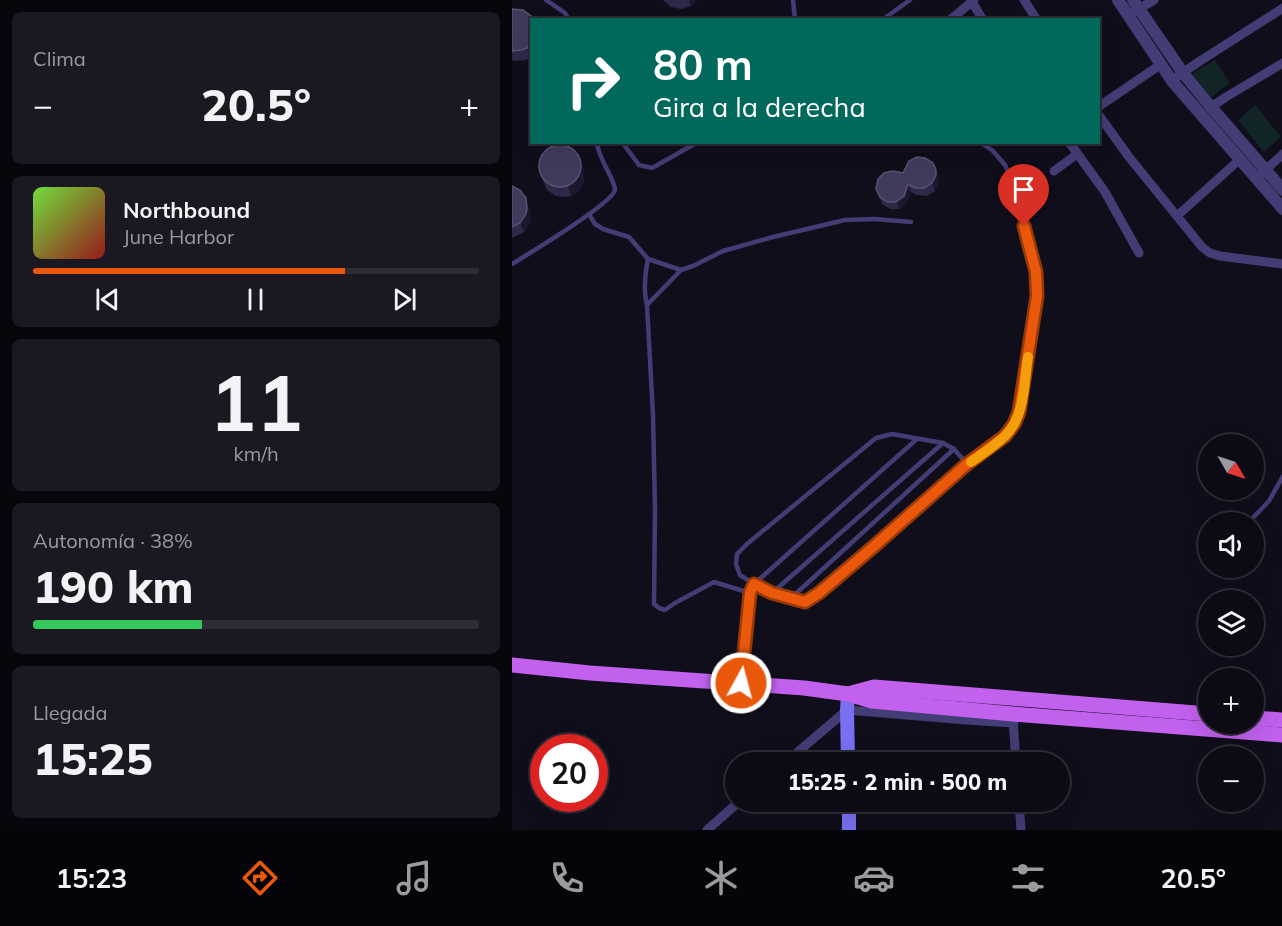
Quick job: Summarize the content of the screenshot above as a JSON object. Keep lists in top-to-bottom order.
{
  "north": "bottom right",
  "page": {
    "tile": [
      "Clima",
      ["11", "km/h"],
      ["Autonomía · 38%", "190 km"],
      ["Llegada", "15:25"]
    ],
    "turn": ["80 m", "Gira a la derecha"],
    "heat": ["−", "20.5°", "+"],
    "song": ["Northbound", "June Harbor"],
    "map_buttons": ["+", "−"],
    "limit": "20",
    "trip": "15:25 · 2 min · 500 m",
    "tabs": ["15:23", "20.5°"]
  }
}
